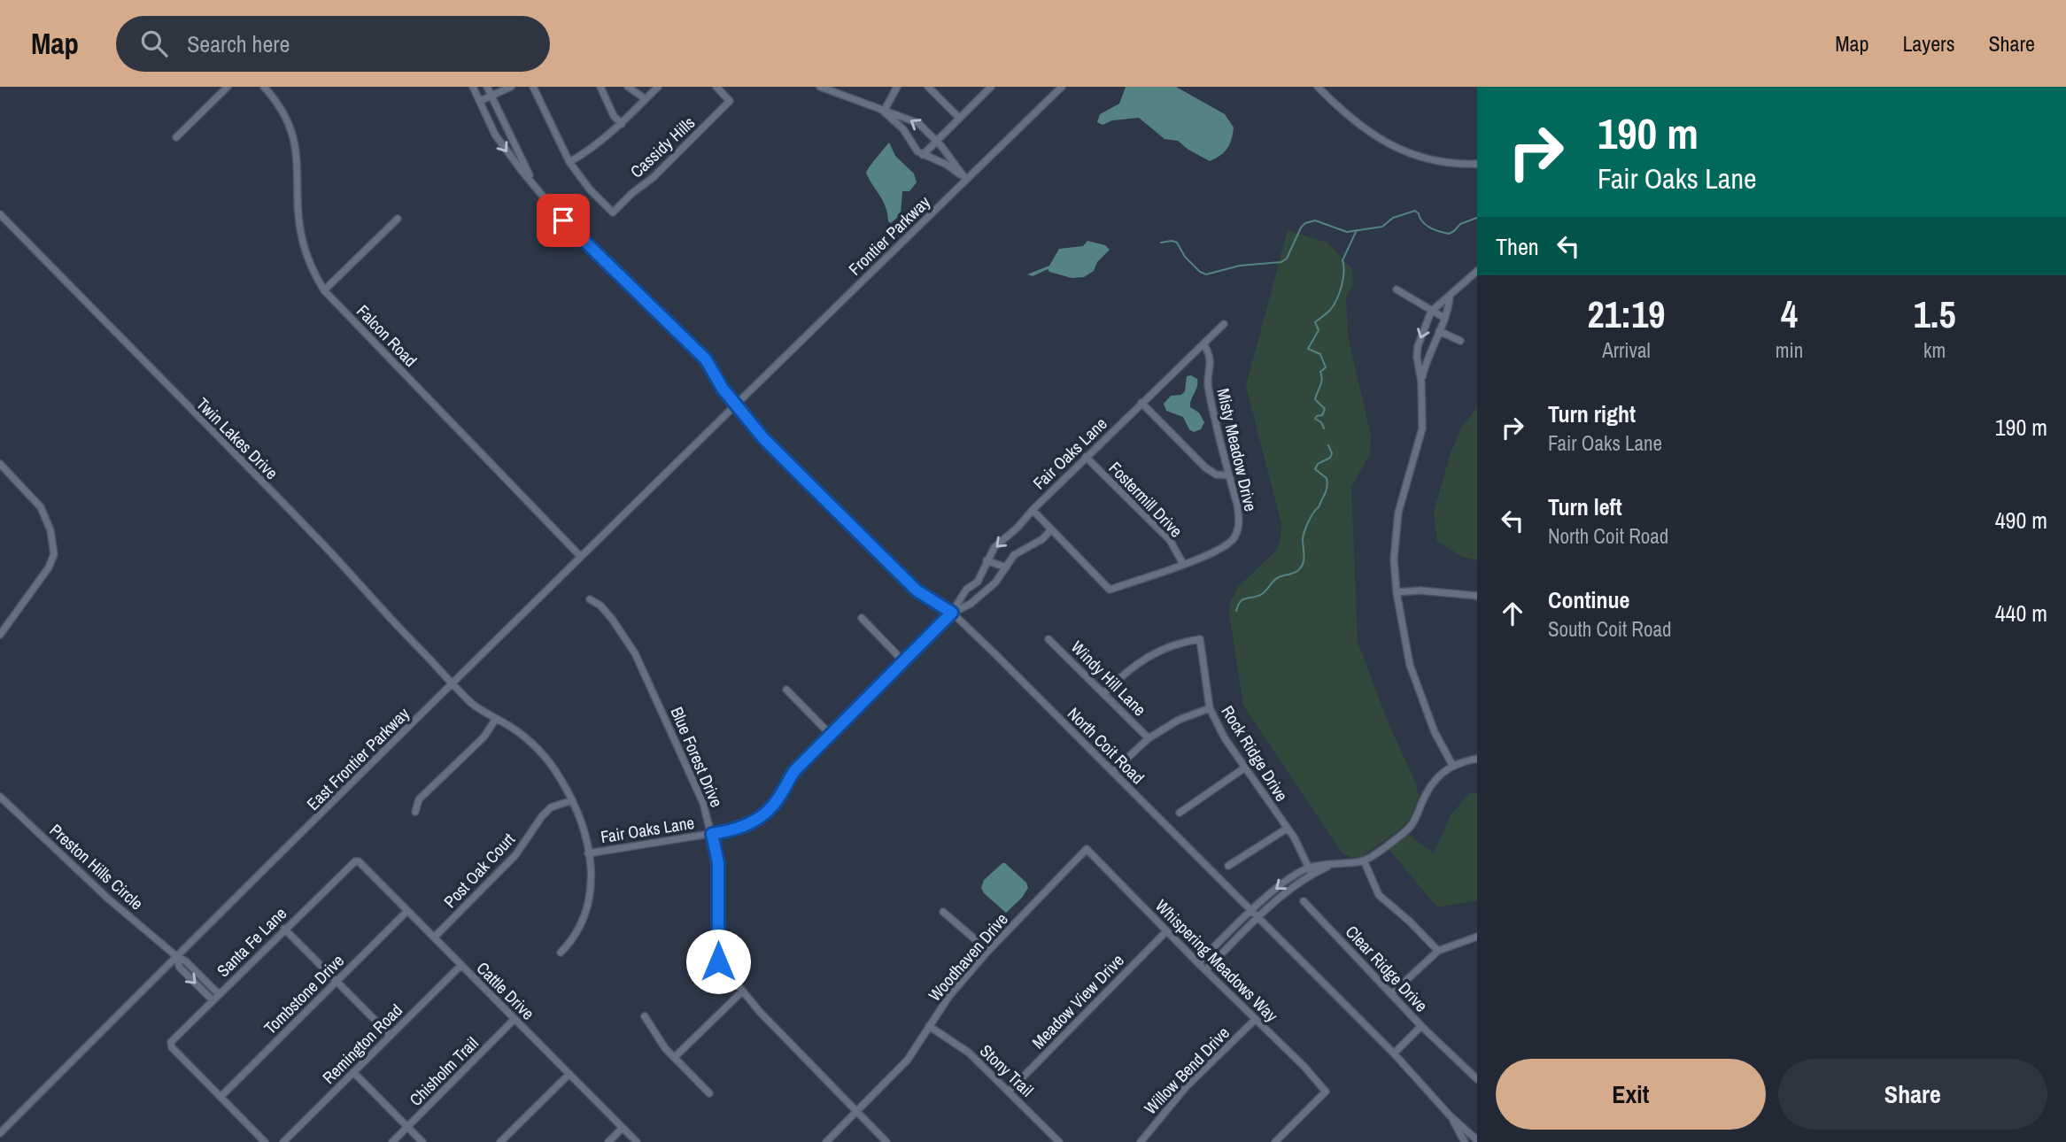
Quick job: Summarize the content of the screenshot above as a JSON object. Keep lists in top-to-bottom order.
{
  "streets": {
    "street": [
      "Cassidy Hills",
      "Frontier Parkway",
      "Falcon Road",
      "Twin Lakes Drive",
      "Misty Meadow Drive",
      "Fair Oaks Lane",
      "Fostermill Drive",
      "Windy Hill Lane",
      "North Coit Road",
      "Rock Ridge Drive",
      "Blue Forest Drive",
      "East Frontier Parkway",
      "Preston Hills Circle",
      "Post Oak Court",
      "Santa Fe Lane",
      "Woodhaven Drive",
      "Whispering Meadows Way",
      "Clear Ridge Drive",
      "Cattle Drive",
      "Tombstone Drive",
      "Meadow View Drive",
      "Remington Road",
      "Stony Trail",
      "Willow Bend Drive",
      "Chisholm Trail"
    ]
  },
  "crossings": [
    ["Frontier Parkway", "North Coit Road"],
    ["Frontier Parkway", "East Frontier Parkway"],
    ["Falcon Road", "East Frontier Parkway"],
    ["Twin Lakes Drive", "Fair Oaks Lane"],
    ["Twin Lakes Drive", "East Frontier Parkway"],
    ["Twin Lakes Drive", "Post Oak Court"],
    ["Misty Meadow Drive", "Fair Oaks Lane"],
    ["Misty Meadow Drive", "Fostermill Drive"],
    ["Fair Oaks Lane", "Fostermill Drive"],
    ["Fair Oaks Lane", "North Coit Road"],
    ["Fair Oaks Lane", "Blue Forest Drive"],
    ["Windy Hill Lane", "Rock Ridge Drive"],
    ["North Coit Road", "East Frontier Parkway"],
    ["North Coit Road", "Clear Ridge Drive"],
    ["Blue Forest Drive", "Woodhaven Drive"],
    ["East Frontier Parkway", "Preston Hills Circle"],
    ["Post Oak Court", "Cattle Drive"],
    ["Santa Fe Lane", "Cattle Drive"],
    ["Santa Fe Lane", "Tombstone Drive"],
    ["Woodhaven Drive", "Whispering Meadows Way"],
    ["Woodhaven Drive", "Stony Trail"],
    ["Whispering Meadows Way", "Meadow View Drive"],
    ["Whispering Meadows Way", "Willow Bend Drive"],
    ["Cattle Drive", "Tombstone Drive"],
    ["Cattle Drive", "Remington Road"],
    ["Cattle Drive", "Chisholm Trail"],
    ["Meadow View Drive", "Stony Trail"]
  ],
  "page": {
    "header": "Map",
    "search": "Search here",
    "nav": ["Map", "Layers", "Share"],
    "turn": ["190 m", "Fair Oaks Lane"],
    "then": "Then",
    "eta": [
      "21:19",
      "Arrival",
      "4",
      "min",
      "1.5",
      "km"
    ],
    "list": [
      {
        "name": "Turn right",
        "note": "Fair Oaks Lane",
        "value": "190 m"
      },
      {
        "name": "Turn left",
        "note": "North Coit Road",
        "value": "490 m"
      },
      {
        "name": "Continue",
        "note": "South Coit Road",
        "value": "440 m"
      }
    ],
    "buttons": ["Exit", "Share"]
  }
}
